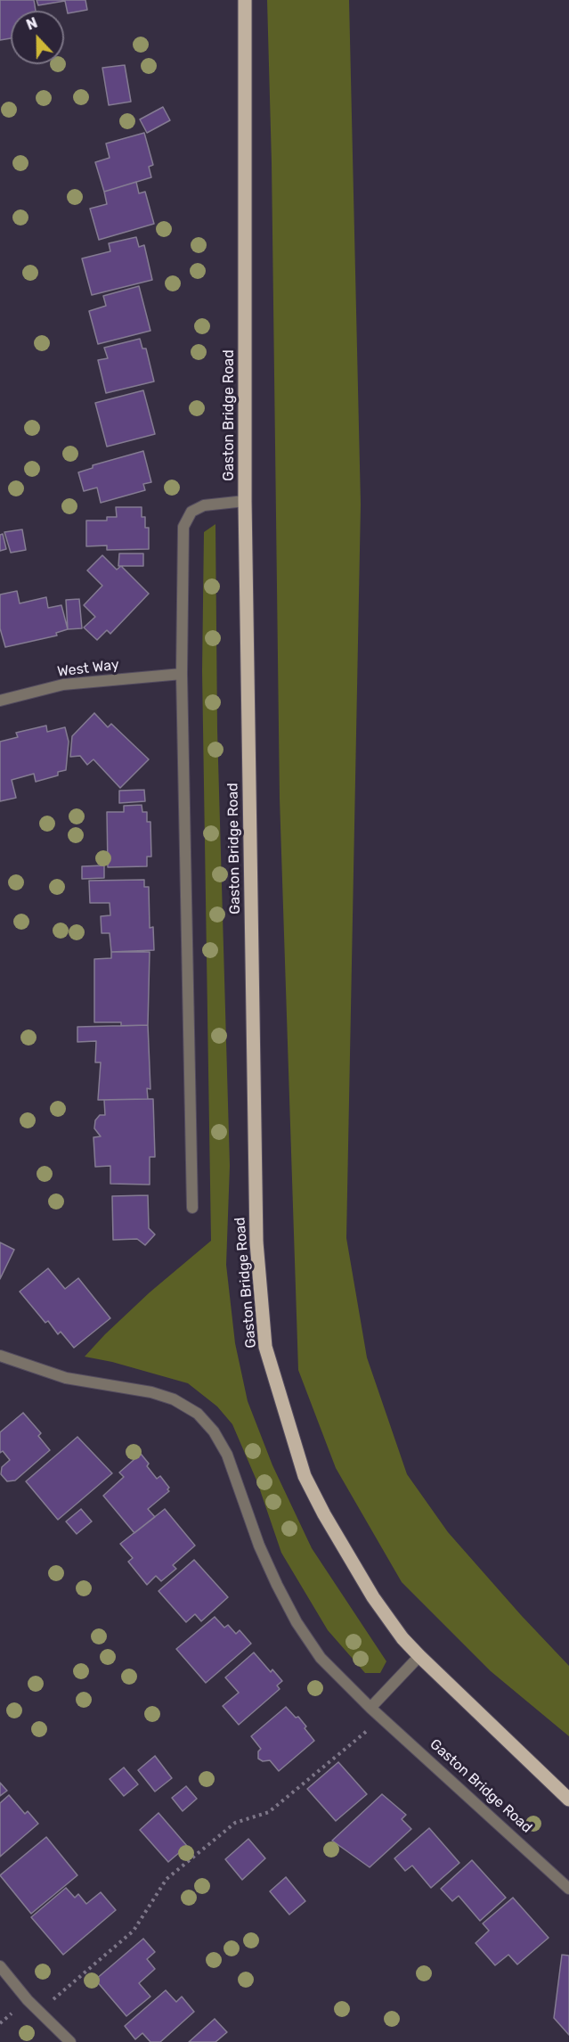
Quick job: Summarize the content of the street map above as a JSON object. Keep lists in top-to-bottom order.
{
  "streets": {
    "main road": ["Gaston Bridge Road"],
    "street": ["West Way"]
  },
  "north": "top"
}
